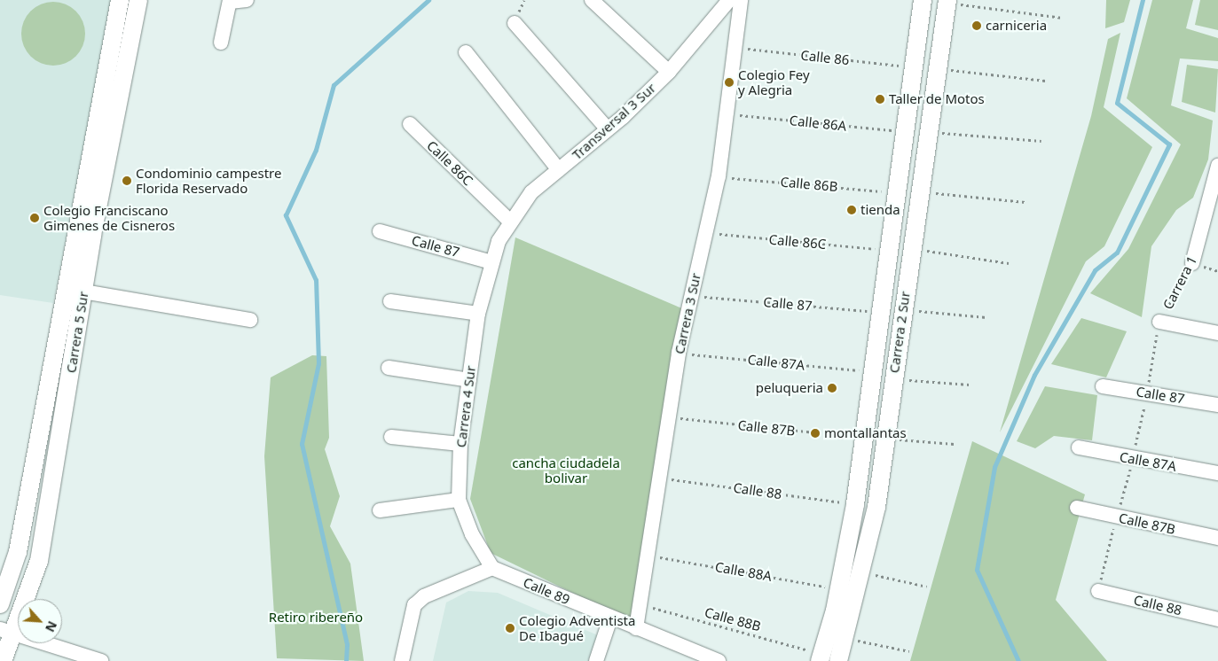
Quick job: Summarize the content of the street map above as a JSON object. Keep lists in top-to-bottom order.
{
  "streets": {
    "street": [
      "Transversal 3 Sur",
      "Calle 86C",
      "Calle 87",
      "Carrera 1",
      "Carrera 3 Sur",
      "Carrera 5 Sur",
      "Carrera 2 Sur",
      "Calle 87A",
      "Carrera 4 Sur",
      "Calle 87B",
      "Calle 88",
      "Calle 89"
    ],
    "path": [
      "Calle 86",
      "Calle 86A",
      "Calle 86B",
      "Calle 88A",
      "Calle 88B"
    ]
  },
  "crossings": [
    ["Calle 86", "Carrera 3 Sur"],
    ["Calle 86", "Carrera 2 Sur"],
    ["Transversal 3 Sur", "Calle 86C"],
    ["Transversal 3 Sur", "Carrera 4 Sur"],
    ["Calle 86A", "Carrera 3 Sur"],
    ["Calle 86A", "Carrera 2 Sur"],
    ["Calle 86C", "Carrera 3 Sur"],
    ["Calle 86C", "Carrera 2 Sur"],
    ["Calle 86B", "Carrera 3 Sur"],
    ["Calle 86B", "Carrera 2 Sur"],
    ["Calle 87", "Carrera 3 Sur"],
    ["Calle 87", "Carrera 2 Sur"],
    ["Calle 87", "Carrera 4 Sur"],
    ["Carrera 3 Sur", "Calle 87A"],
    ["Carrera 3 Sur", "Calle 87B"],
    ["Carrera 3 Sur", "Calle 88"],
    ["Carrera 3 Sur", "Calle 88A"],
    ["Carrera 3 Sur", "Calle 89"],
    ["Carrera 3 Sur", "Calle 88B"],
    ["Carrera 2 Sur", "Calle 87A"],
    ["Carrera 2 Sur", "Calle 87B"],
    ["Carrera 2 Sur", "Calle 88"],
    ["Carrera 2 Sur", "Calle 88A"],
    ["Carrera 2 Sur", "Calle 88B"],
    ["Carrera 4 Sur", "Calle 89"]
  ],
  "parks": ["cancha ciudadela bolivar", "Retiro ribereño"],
  "places": [
    "carniceria",
    "Colegio Fey y Alegria",
    "Taller de Motos",
    "Condominio campestre Florida Reservado",
    "tienda",
    "Colegio Franciscano Gimenes de Cisneros",
    "peluqueria",
    "montallantas",
    "Colegio Adventista De Ibagué"
  ],
  "north": "bottom right"
}
